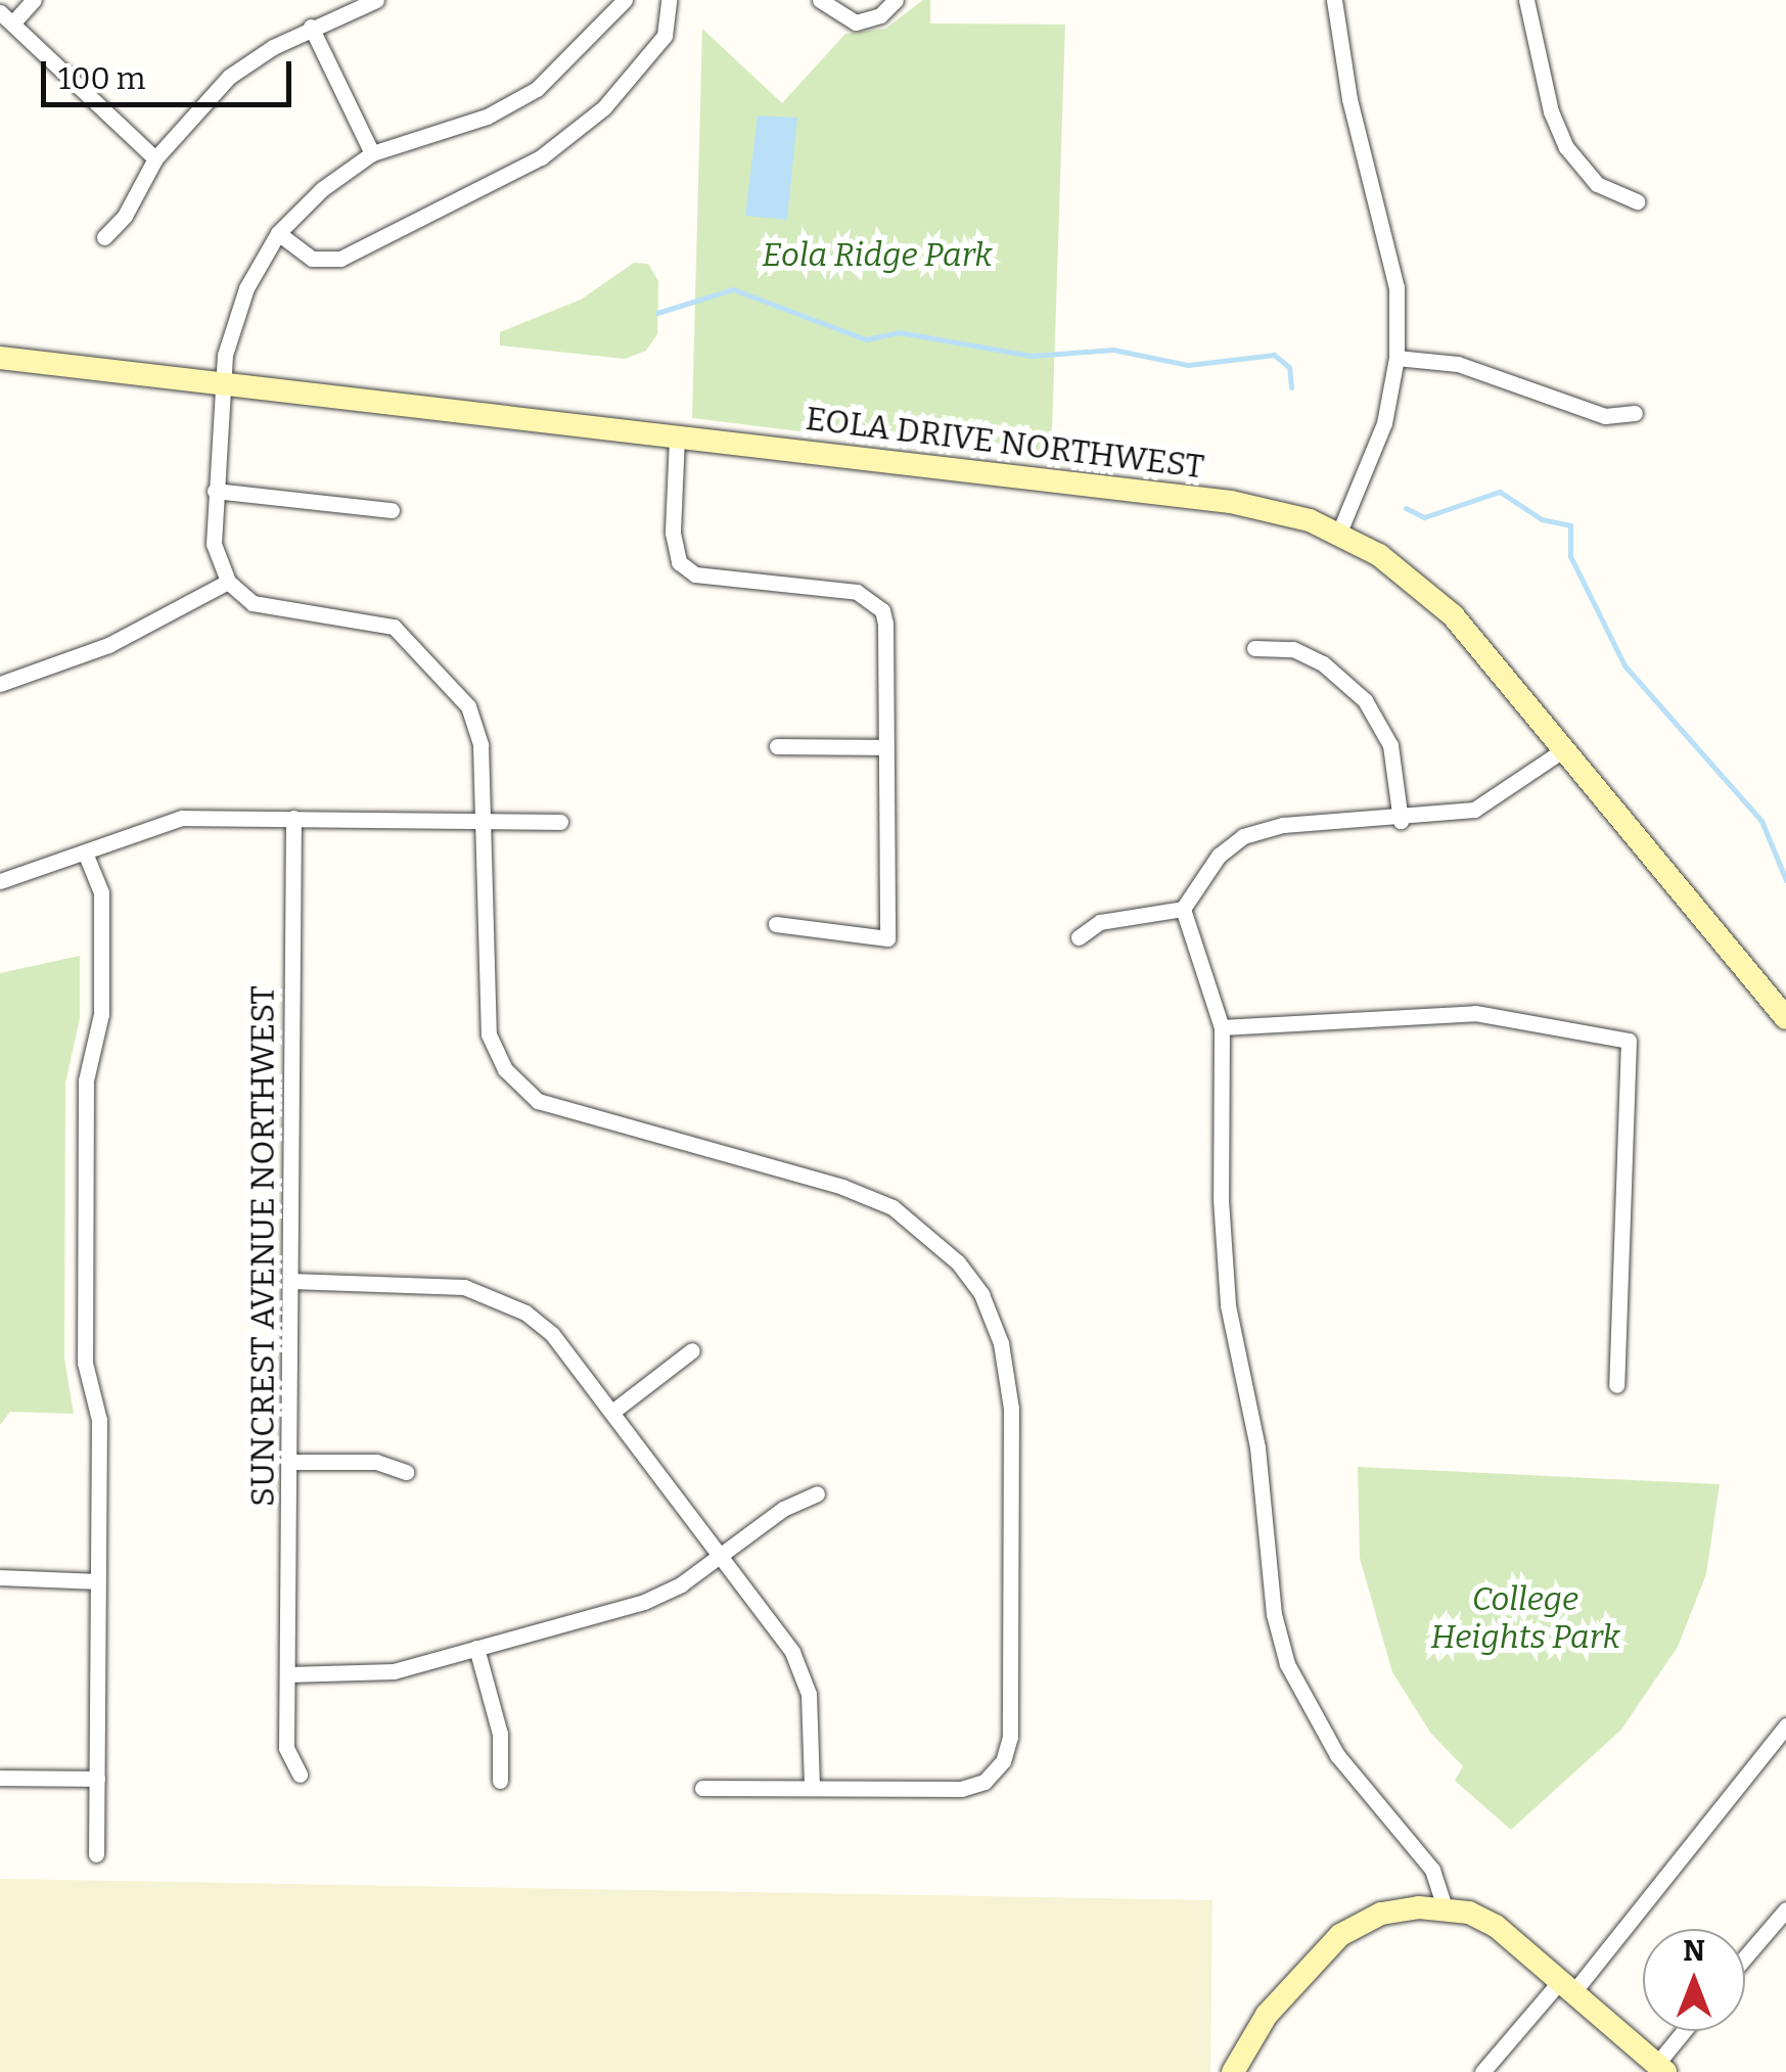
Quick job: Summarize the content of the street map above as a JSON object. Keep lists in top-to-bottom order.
{
  "streets": {
    "main road": ["EOLA DRIVE NORTHWEST"],
    "street": ["SUNCREST AVENUE NORTHWEST"]
  },
  "parks": ["Eola Ridge Park", "College Heights Park"],
  "scale_bar": "100 m",
  "north": "top"
}
